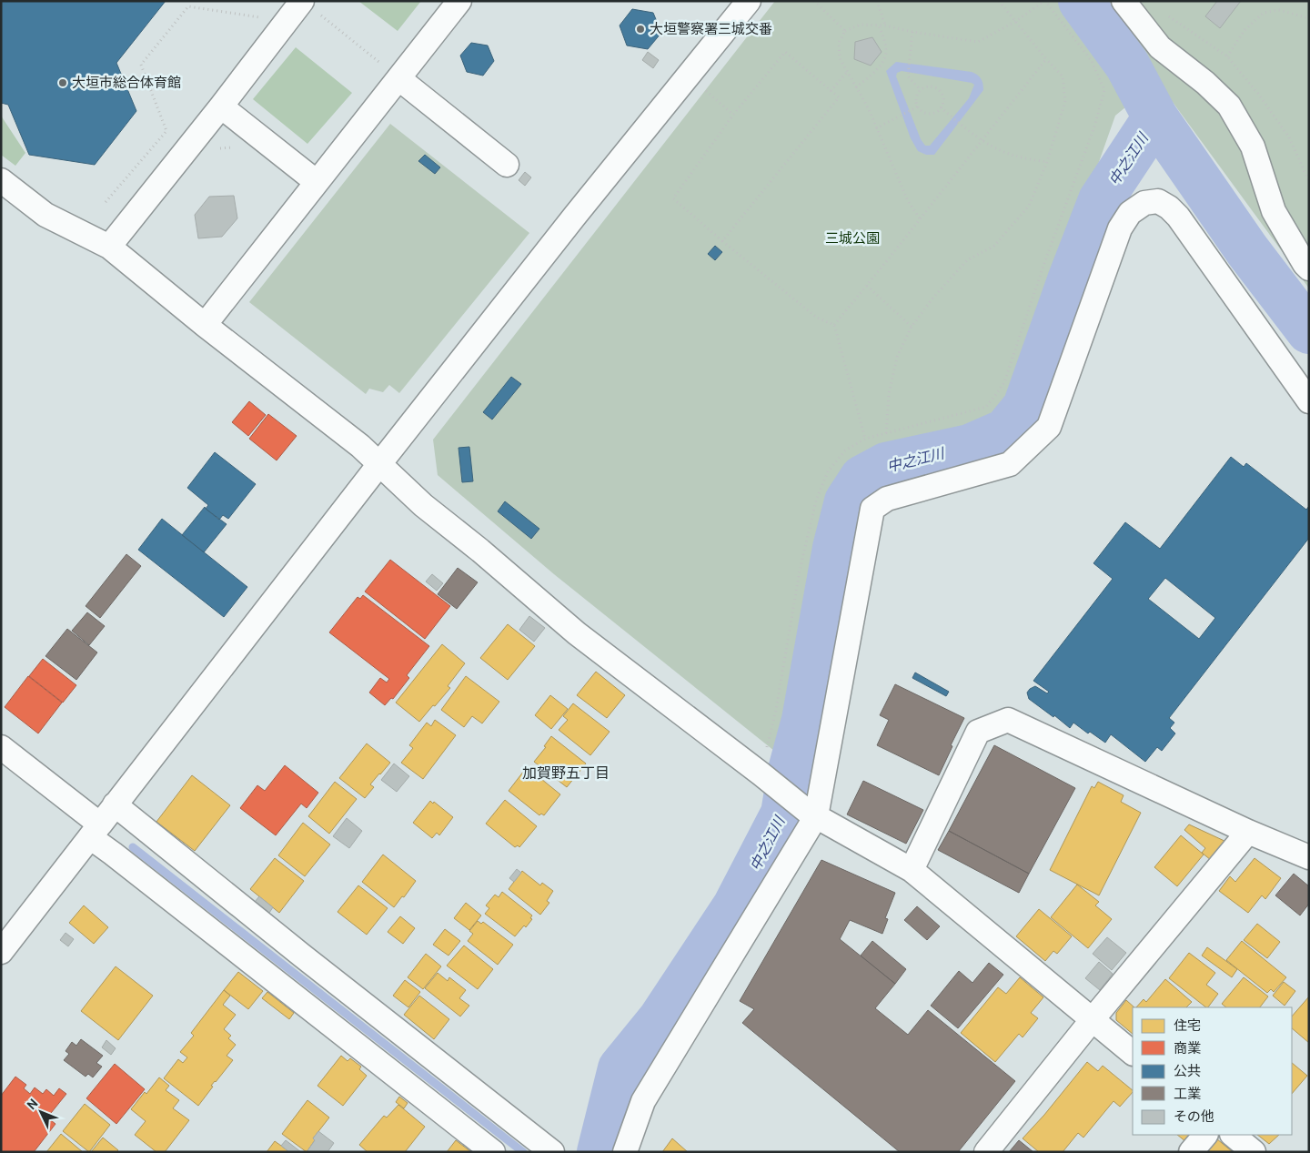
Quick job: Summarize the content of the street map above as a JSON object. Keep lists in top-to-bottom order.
{
  "districts": ["加賀野五丁目"],
  "water": ["中之江川"],
  "parks": ["三城公園"],
  "places": ["大垣警察署三城交番", "大垣市総合体育館"],
  "legend": [
    "住宅",
    "商業",
    "公共",
    "工業",
    "その他"
  ],
  "north": "top left"
}
